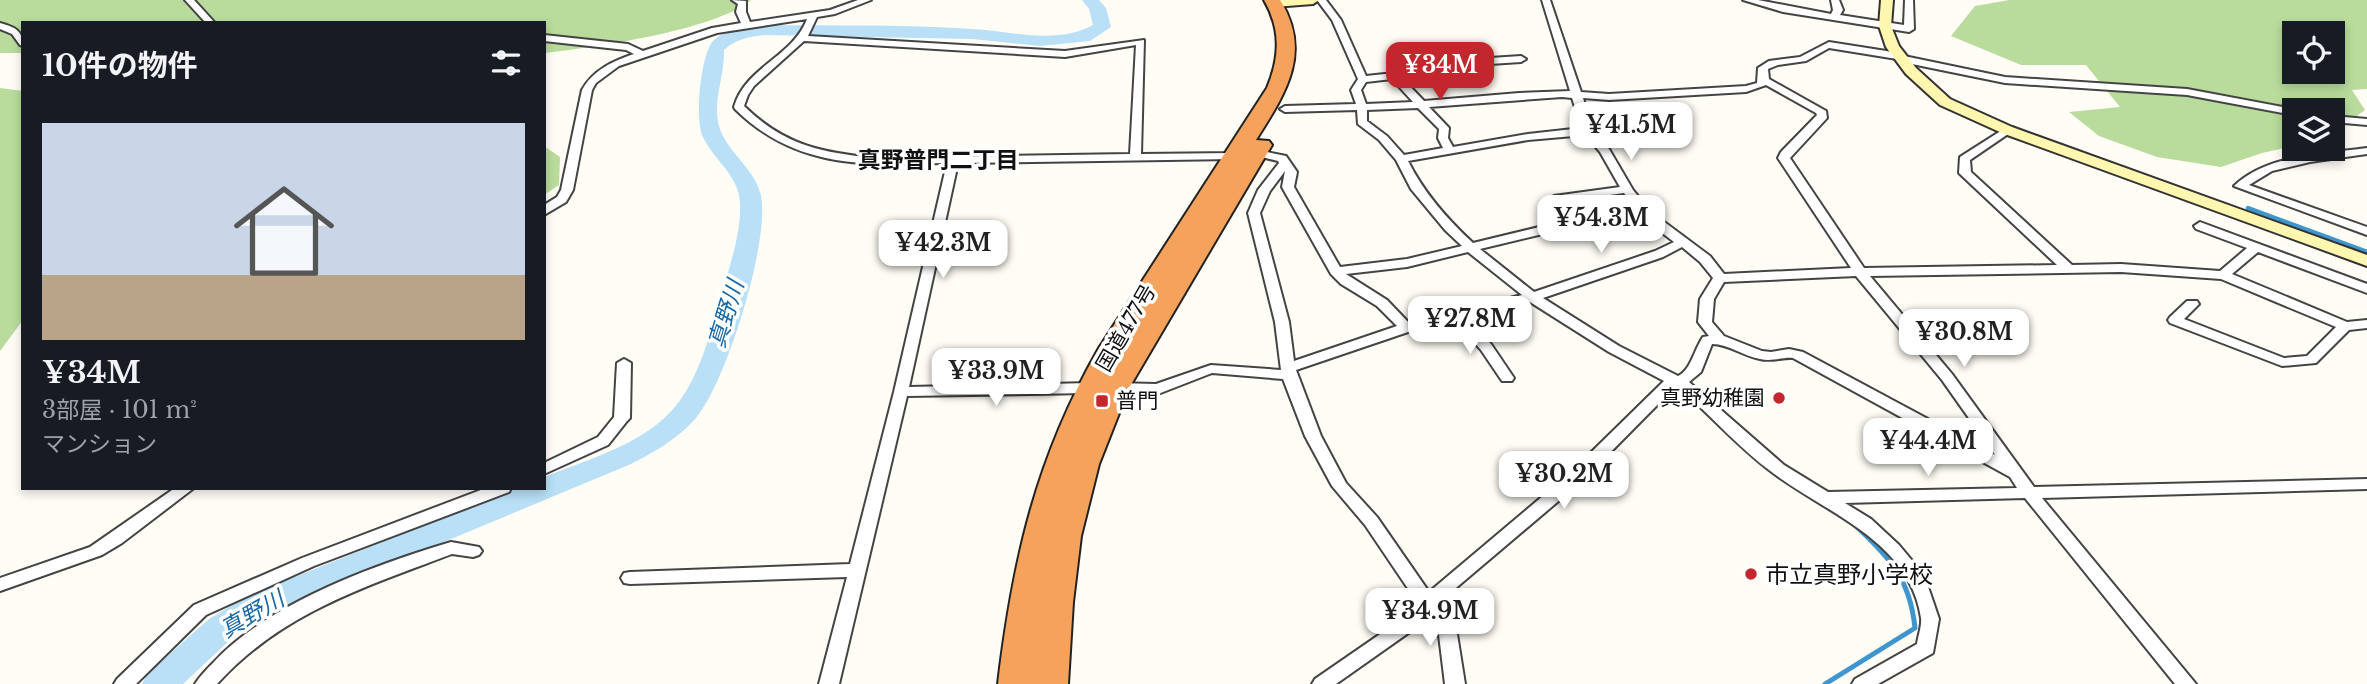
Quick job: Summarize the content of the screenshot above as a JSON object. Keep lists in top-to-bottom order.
{
  "streets": {
    "highway": ["国道477号"]
  },
  "districts": ["真野普門二丁目"],
  "water": ["真野川"],
  "places": {
    "other": ["真野幼稚園", "市立真野小学校"],
    "transit": ["普門"]
  },
  "page": {
    "heading": "10件の物件",
    "price": [
      "¥34M",
      "¥41.5M",
      "¥54.3M",
      "¥42.3M",
      "¥27.8M",
      "¥30.8M",
      "¥33.9M",
      "¥44.4M",
      "¥30.2M",
      "¥34.9M"
    ],
    "list": [
      {
        "name": "¥34M",
        "note": "3部屋 · 101 m² · マンション"
      }
    ]
  }
}
